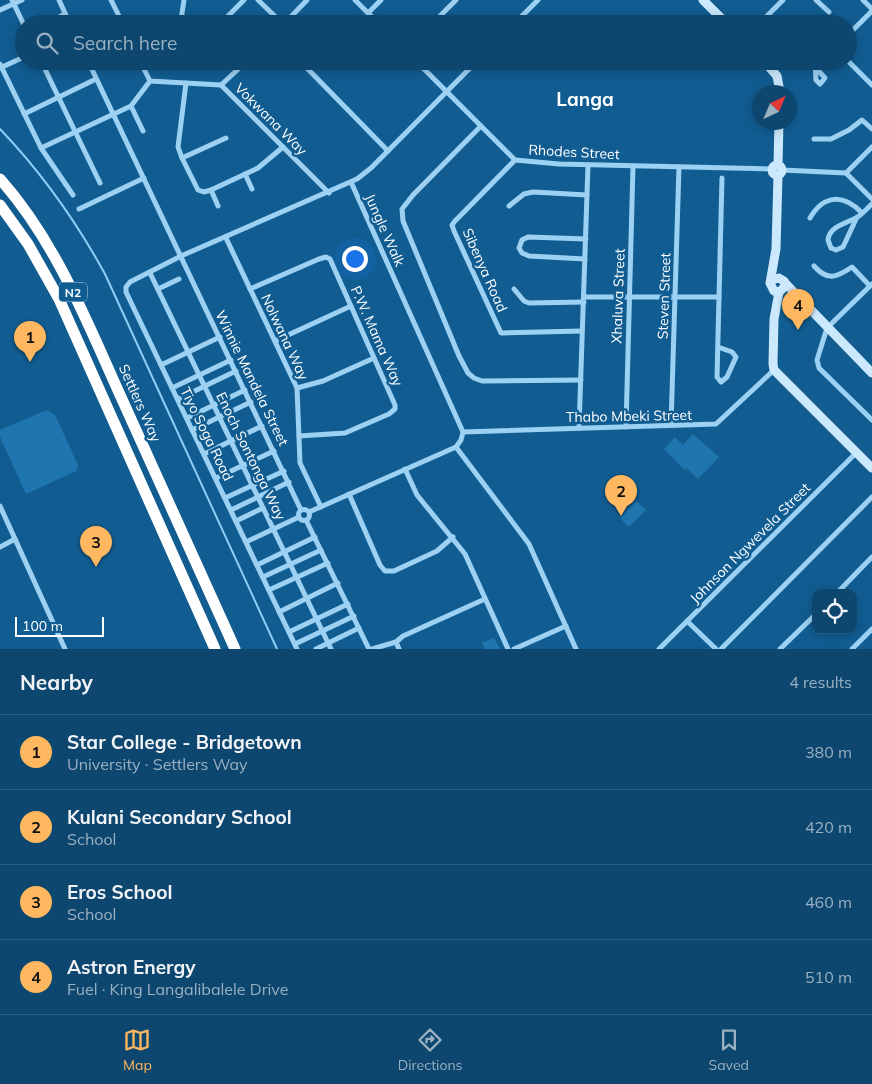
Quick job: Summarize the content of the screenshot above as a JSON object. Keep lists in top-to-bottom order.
{
  "streets": {
    "highway": ["N2", "Settlers Way"],
    "street": [
      "Vokwana Way",
      "Rhodes Street",
      "Jungle Walk",
      "Sibenya Road",
      "Xhaluva Street",
      "Steven Street",
      "P.W. Mama Way",
      "Nolwana Way",
      "Winnie Mandela Street",
      "Thabo Mbeki Street",
      "Tiyo Soga Road",
      "Enoch Sontonga Way",
      "Johnson Ngwevela Street"
    ]
  },
  "crossings": [
    ["Rhodes Street", "Jungle Walk"],
    ["Rhodes Street", "Sibenya Road"],
    ["Rhodes Street", "Xhaluva Street"],
    ["Rhodes Street", "Steven Street"],
    ["Jungle Walk", "Thabo Mbeki Street"],
    ["Xhaluva Street", "Thabo Mbeki Street"],
    ["Steven Street", "Thabo Mbeki Street"],
    ["P.W. Mama Way", "Nolwana Way"],
    ["Winnie Mandela Street", "Tiyo Soga Road"],
    ["Tiyo Soga Road", "Enoch Sontonga Way"]
  ],
  "districts": ["Langa"],
  "scale_bar": "100 m",
  "north": "top right",
  "page": {
    "search": "Search here",
    "pins": [
      "4",
      "1",
      "2",
      "3"
    ],
    "scale": "100 m",
    "heading": ["Nearby", "4 results"],
    "list": [
      {
        "mark": "1",
        "name": "Star College - Bridgetown",
        "note": "University · Settlers Way",
        "value": "380 m"
      },
      {
        "mark": "2",
        "name": "Kulani Secondary School",
        "note": "School",
        "value": "420 m"
      },
      {
        "mark": "3",
        "name": "Eros School",
        "note": "School",
        "value": "460 m"
      },
      {
        "mark": "4",
        "name": "Astron Energy",
        "note": "Fuel · King Langalibalele Drive",
        "value": "510 m"
      }
    ],
    "nav": ["Map", "Directions", "Saved"]
  }
}
